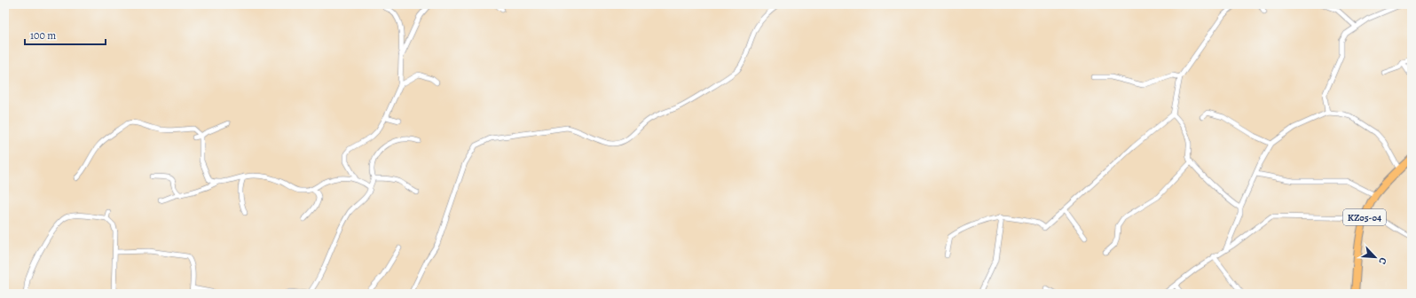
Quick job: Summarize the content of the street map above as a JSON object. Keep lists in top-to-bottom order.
{
  "streets": {
    "main road": ["KZ05-04"]
  },
  "scale_bar": "100 m",
  "north": "bottom right"
}
